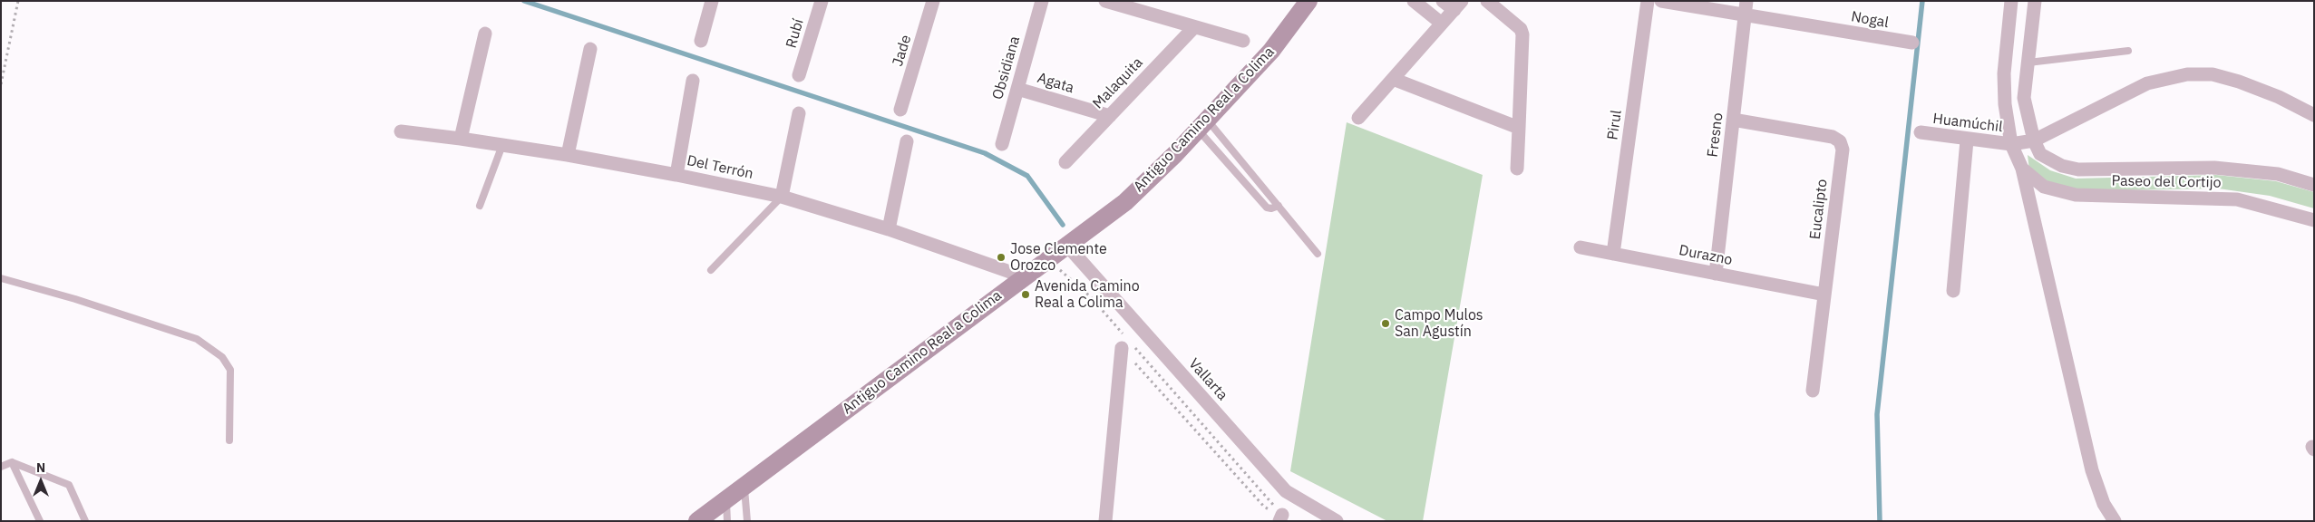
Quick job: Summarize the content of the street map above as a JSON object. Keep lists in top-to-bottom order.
{
  "streets": {
    "main road": ["Antiguo Camino Real a Colima"],
    "street": [
      "Nogal",
      "Rubí",
      "Jade",
      "Obsidiana",
      "Agata",
      "Malaquita",
      "Huamúchil",
      "Pirul",
      "Fresno",
      "Del Terrón",
      "Paseo del Cortijo",
      "Eucalipto",
      "Durazno",
      "Vallarta"
    ]
  },
  "crossings": [
    ["Nogal", "Fresno"],
    ["Obsidiana", "Agata"],
    ["Agata", "Malaquita"],
    ["Antiguo Camino Real a Colima", "Del Terrón"],
    ["Antiguo Camino Real a Colima", "Vallarta"],
    ["Huamúchil", "Paseo del Cortijo"],
    ["Pirul", "Durazno"],
    ["Fresno", "Eucalipto"],
    ["Fresno", "Durazno"],
    ["Eucalipto", "Durazno"]
  ],
  "places": ["Jose Clemente Orozco", "Avenida Camino Real a Colima", "Campo Mulos San Agustín"],
  "north": "top"
}
